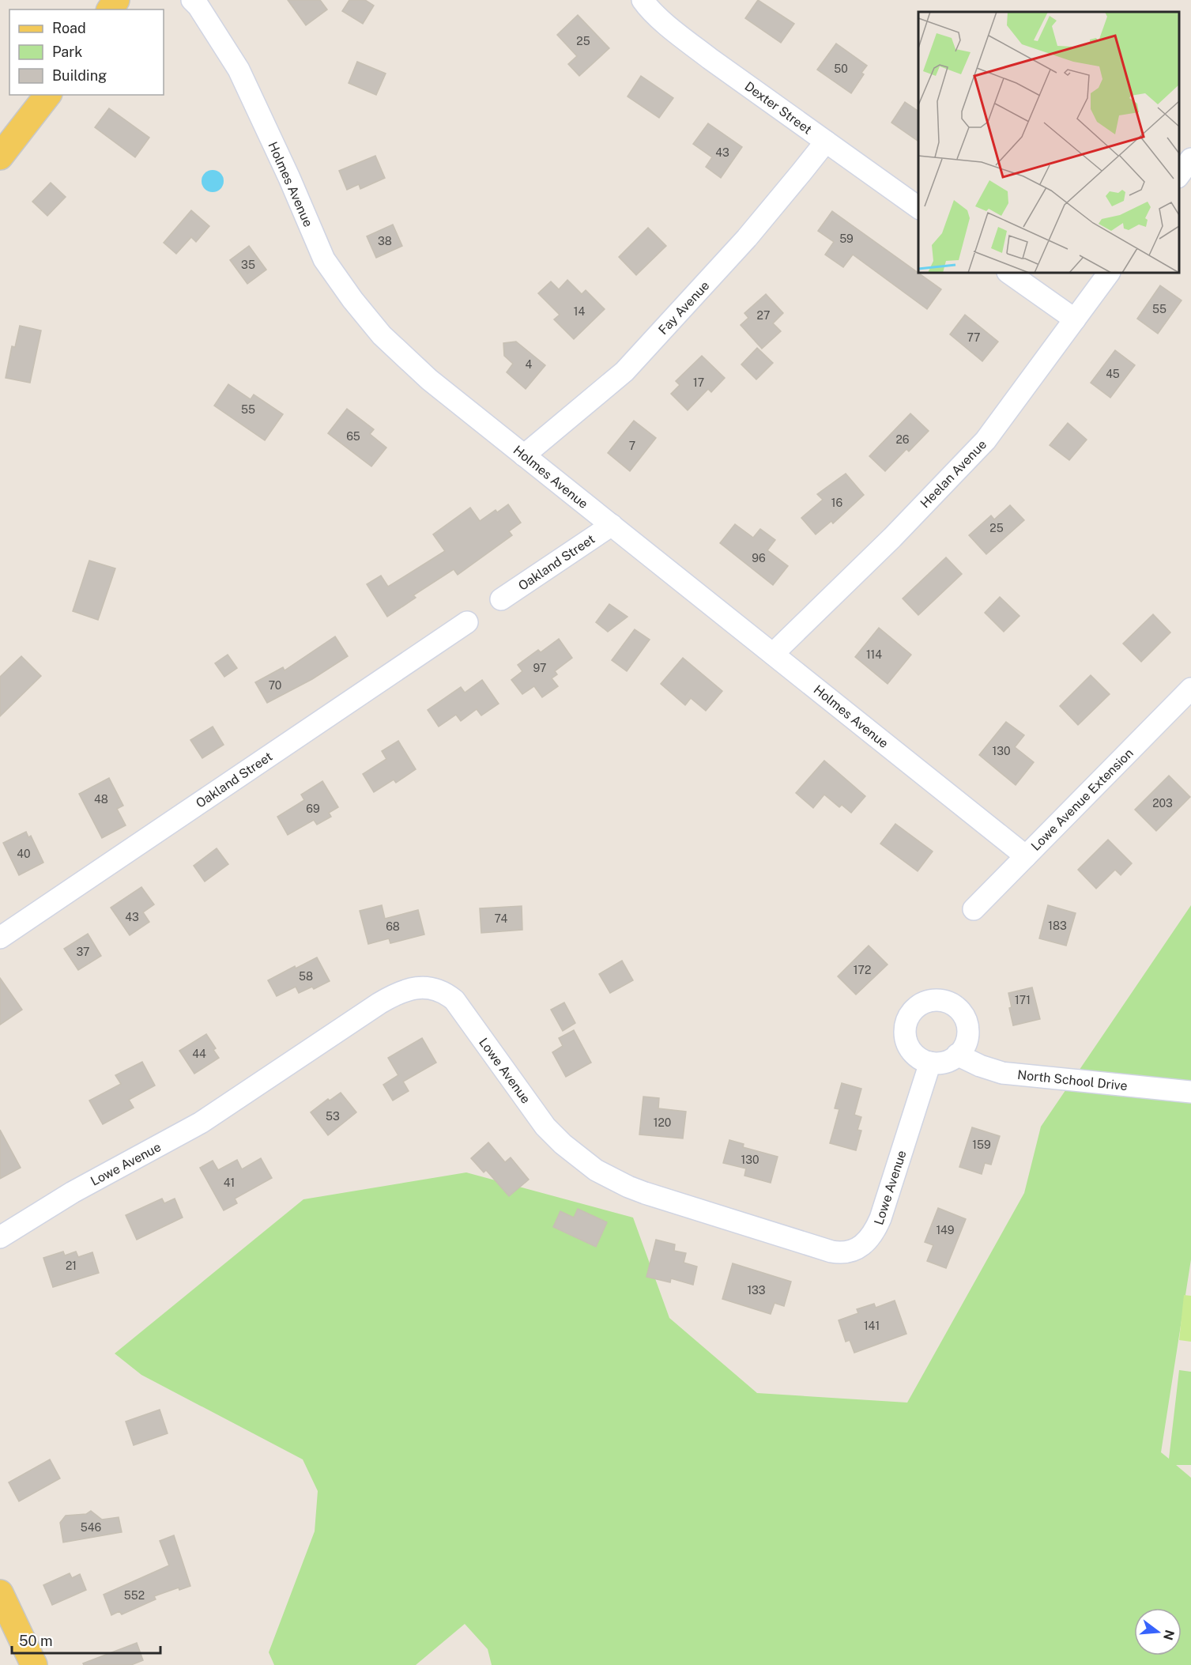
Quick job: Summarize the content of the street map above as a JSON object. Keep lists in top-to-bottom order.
{
  "streets": {
    "street": [
      "Dexter Street",
      "Holmes Avenue",
      "Fay Avenue",
      "Heelan Avenue",
      "Oakland Street",
      "Lowe Avenue Extension",
      "Lowe Avenue",
      "North School Drive"
    ]
  },
  "crossings": [
    ["Dexter Street", "Fay Avenue"],
    ["Holmes Avenue", "Fay Avenue"],
    ["Holmes Avenue", "Heelan Avenue"],
    ["Holmes Avenue", "Oakland Street"],
    ["Holmes Avenue", "Lowe Avenue Extension"],
    ["Lowe Avenue", "North School Drive"]
  ],
  "house_numbers": [
    "25",
    "50",
    "43",
    "59",
    "38",
    "35",
    "55",
    "14",
    "27",
    "77",
    "4",
    "45",
    "17",
    "55",
    "65",
    "26",
    "7",
    "16",
    "25",
    "96",
    "114",
    "97",
    "70",
    "130",
    "48",
    "203",
    "69",
    "40",
    "43",
    "74",
    "183",
    "68",
    "37",
    "172",
    "58",
    "171",
    "44",
    "53",
    "120",
    "159",
    "130",
    "41",
    "149",
    "21",
    "133",
    "141",
    "546",
    "552"
  ],
  "legend": ["Road", "Park", "Building"],
  "scale_bar": "50 m",
  "north": "right"
}
